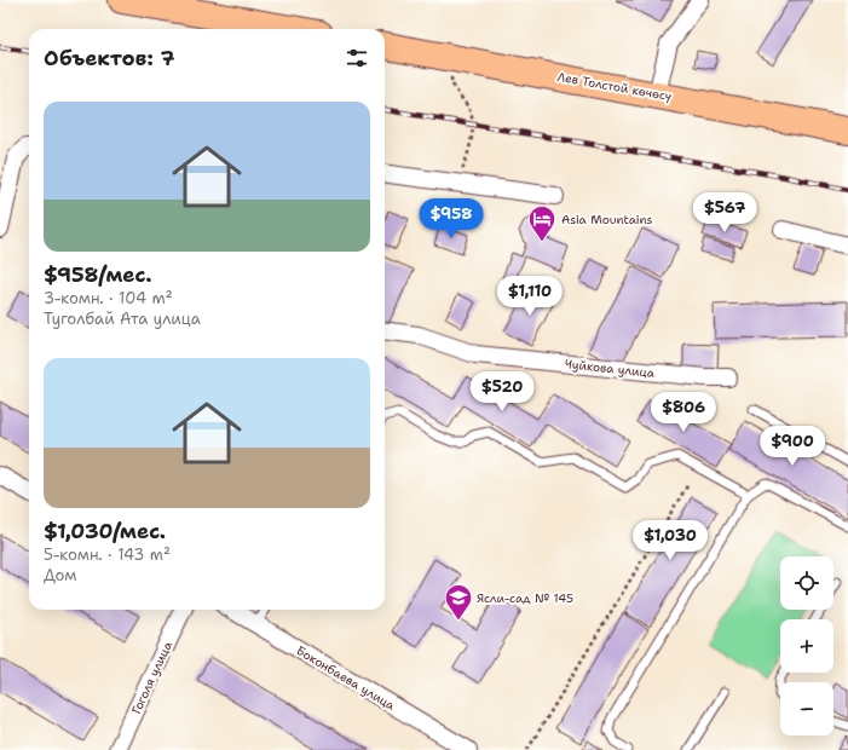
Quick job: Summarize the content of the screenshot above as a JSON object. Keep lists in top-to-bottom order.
{
  "streets": {
    "main road": ["Лев Толстой көчөсү"],
    "street": ["Чуйкова улица", "Гоголя улица", "Боконбаева улица"]
  },
  "places": {
    "hotel": ["Asia Mountains"],
    "school or university": ["Ясли-сад № 145"]
  },
  "page": {
    "heading": "Объектов: 7",
    "list": [
      {
        "name": "$958/мес.",
        "note": "3-комн. · 104 m² · Туголбай Ата улица"
      },
      {
        "name": "$1,030/мес.",
        "note": "5-комн. · 143 m² · Дом"
      }
    ],
    "price": [
      "$567",
      "$958",
      "$1,110",
      "$520",
      "$806",
      "$900",
      "$1,030"
    ],
    "map_buttons": ["+", "−"]
  }
}
